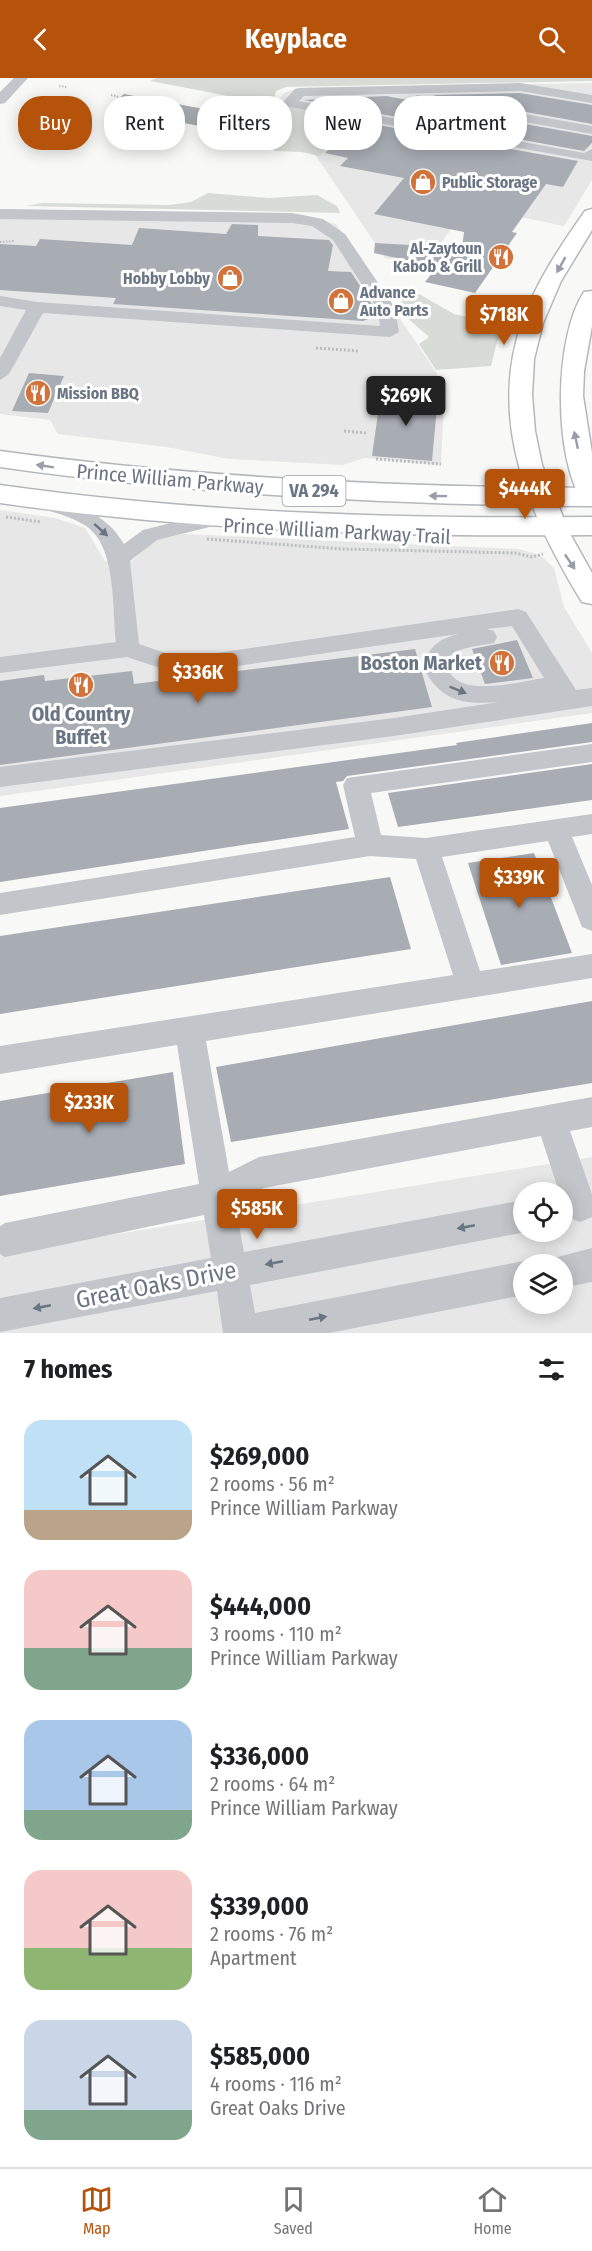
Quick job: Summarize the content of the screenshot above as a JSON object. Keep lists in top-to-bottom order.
{
  "streets": {
    "highway": ["Prince William Parkway", "VA 294"],
    "street": ["Great Oaks Drive"],
    "path": ["Prince William Parkway Trail"]
  },
  "places": {
    "shop": ["Public Storage", "Hobby Lobby", "Advance Auto Parts"],
    "restaurant": [
      "Al-Zaytoun Kabob & Grill",
      "Mission BBQ",
      "Boston Market",
      "Old Country Buffet"
    ]
  },
  "page": {
    "header": "Keyplace",
    "chip": [
      "Buy",
      "Rent",
      "Filters",
      "New",
      "Apartment"
    ],
    "price": [
      "$718K",
      "$269K",
      "$444K",
      "$336K",
      "$339K",
      "$233K",
      "$585K"
    ],
    "heading": "7 homes",
    "list": [
      {
        "name": "$269,000",
        "note": "2 rooms · 56 m² · Prince William Parkway"
      },
      {
        "name": "$444,000",
        "note": "3 rooms · 110 m² · Prince William Parkway"
      },
      {
        "name": "$336,000",
        "note": "2 rooms · 64 m² · Prince William Parkway"
      },
      {
        "name": "$339,000",
        "note": "2 rooms · 76 m² · Apartment"
      },
      {
        "name": "$585,000",
        "note": "4 rooms · 116 m² · Great Oaks Drive"
      }
    ],
    "tabs": ["Map", "Saved", "Home"]
  }
}
